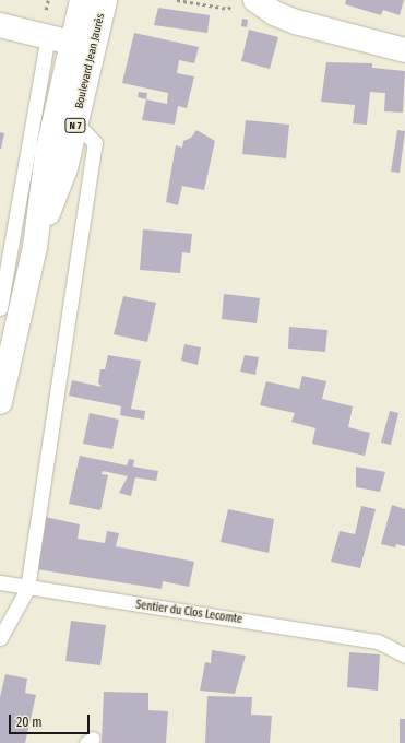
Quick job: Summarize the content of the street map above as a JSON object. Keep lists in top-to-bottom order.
{
  "streets": {
    "main road": ["Boulevard Jean Jaurès", "N 7"],
    "lane": ["Sentier du Clos Lecomte"]
  },
  "scale_bar": "20 m"
}
